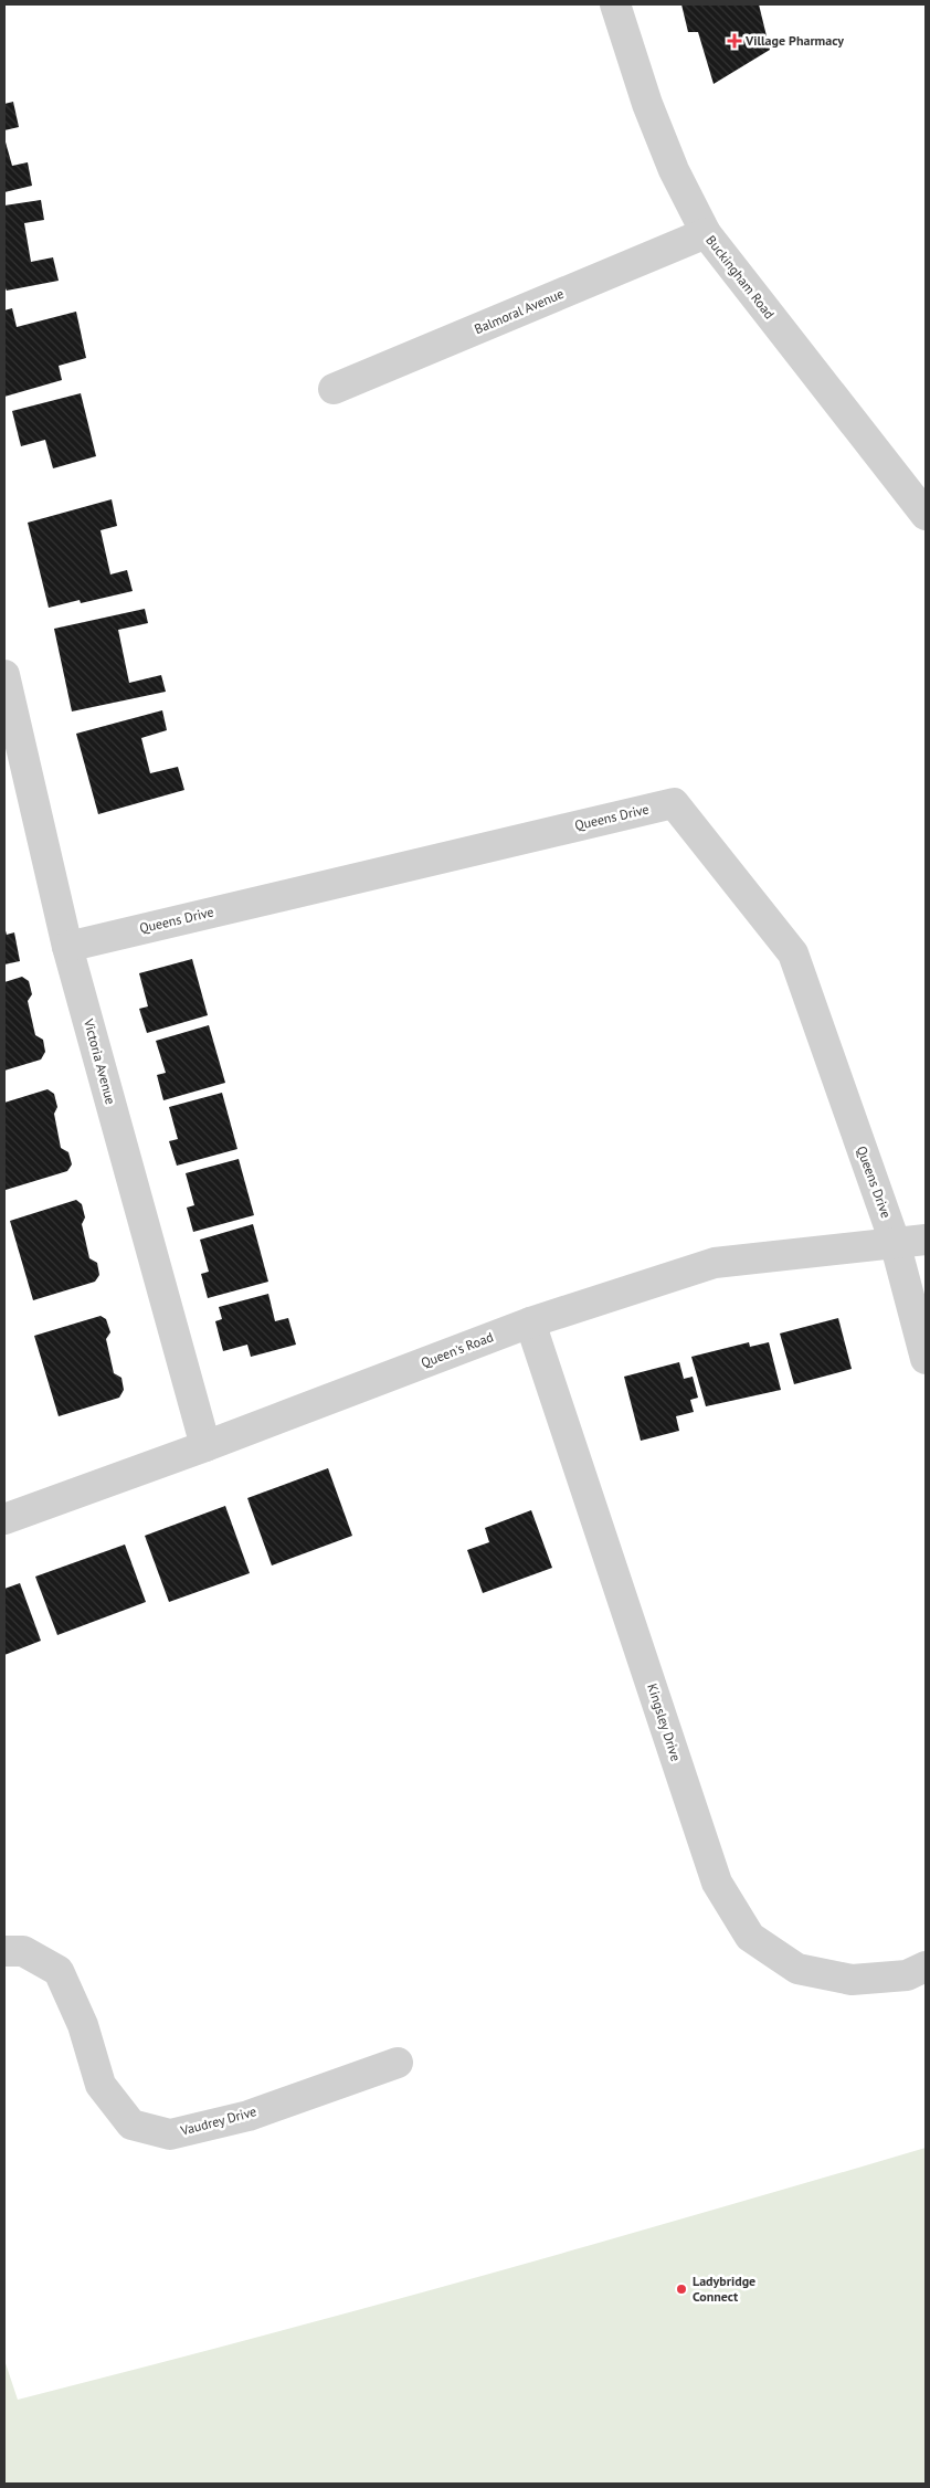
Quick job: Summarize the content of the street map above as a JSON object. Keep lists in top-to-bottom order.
{
  "streets": {
    "street": [
      "Buckingham Road",
      "Balmoral Avenue",
      "Queens Drive",
      "Victoria Avenue",
      "Queen's Road",
      "Kingsley Drive",
      "Vaudrey Drive"
    ]
  },
  "crossings": [
    ["Buckingham Road", "Balmoral Avenue"],
    ["Queens Drive", "Victoria Avenue"],
    ["Queens Drive", "Queen's Road"],
    ["Victoria Avenue", "Queen's Road"],
    ["Queen's Road", "Kingsley Drive"]
  ],
  "places": {
    "health": ["Village Pharmacy"],
    "other": ["Ladybridge Connect"]
  }
}
